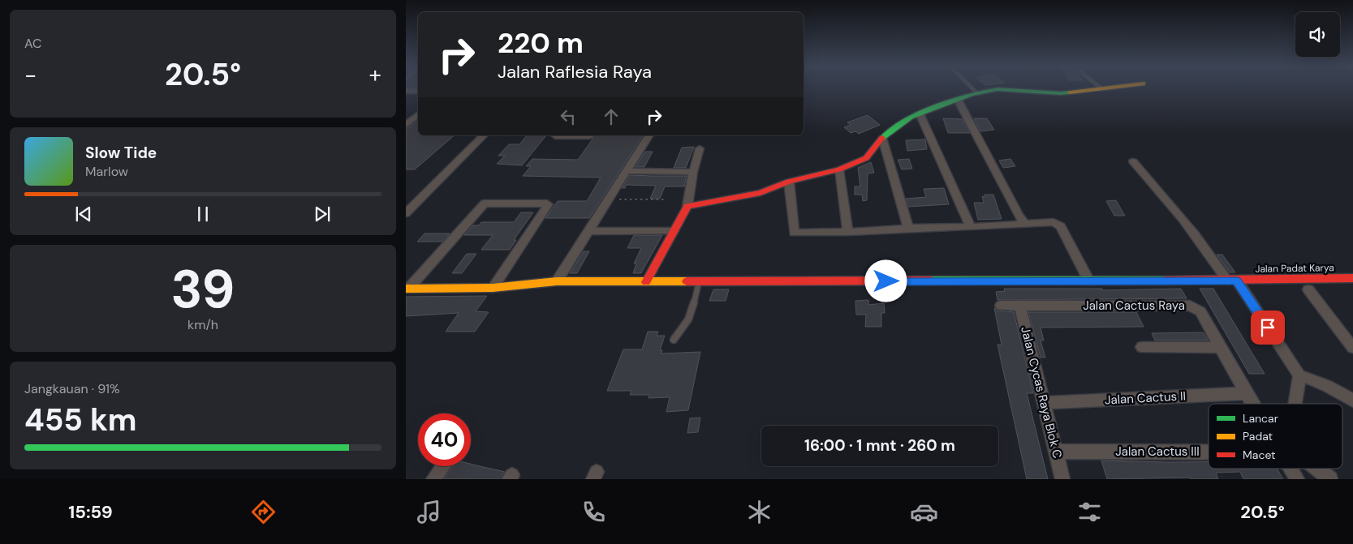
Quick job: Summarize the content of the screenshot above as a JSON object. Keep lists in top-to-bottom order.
{
  "streets": {
    "street": [
      "Jalan Padat Karya",
      "Jalan Cactus Raya",
      "Jalan Cycas Raya Blok C",
      "Jalan Cactus II",
      "Jalan Cactus III"
    ]
  },
  "crossings": [
    ["Jalan Cactus Raya", "Jalan Cycas Raya Blok C"],
    ["Jalan Cactus Raya", "Jalan Cactus II"],
    ["Jalan Cycas Raya Blok C", "Jalan Cactus II"],
    ["Jalan Cycas Raya Blok C", "Jalan Cactus III"]
  ],
  "legend": ["Lancar", "Padat", "Macet"],
  "page": {
    "tile": [
      "AC",
      ["39", "km/h"],
      ["Jangkauan · 91%", "455 km"]
    ],
    "turn": ["220 m", "Jalan Raflesia Raya"],
    "heat": ["−", "20.5°", "+"],
    "song": ["Slow Tide", "Marlow"],
    "limit": "40",
    "trip": "16:00 · 1 mnt · 260 m",
    "tabs": ["15:59", "20.5°"]
  }
}
